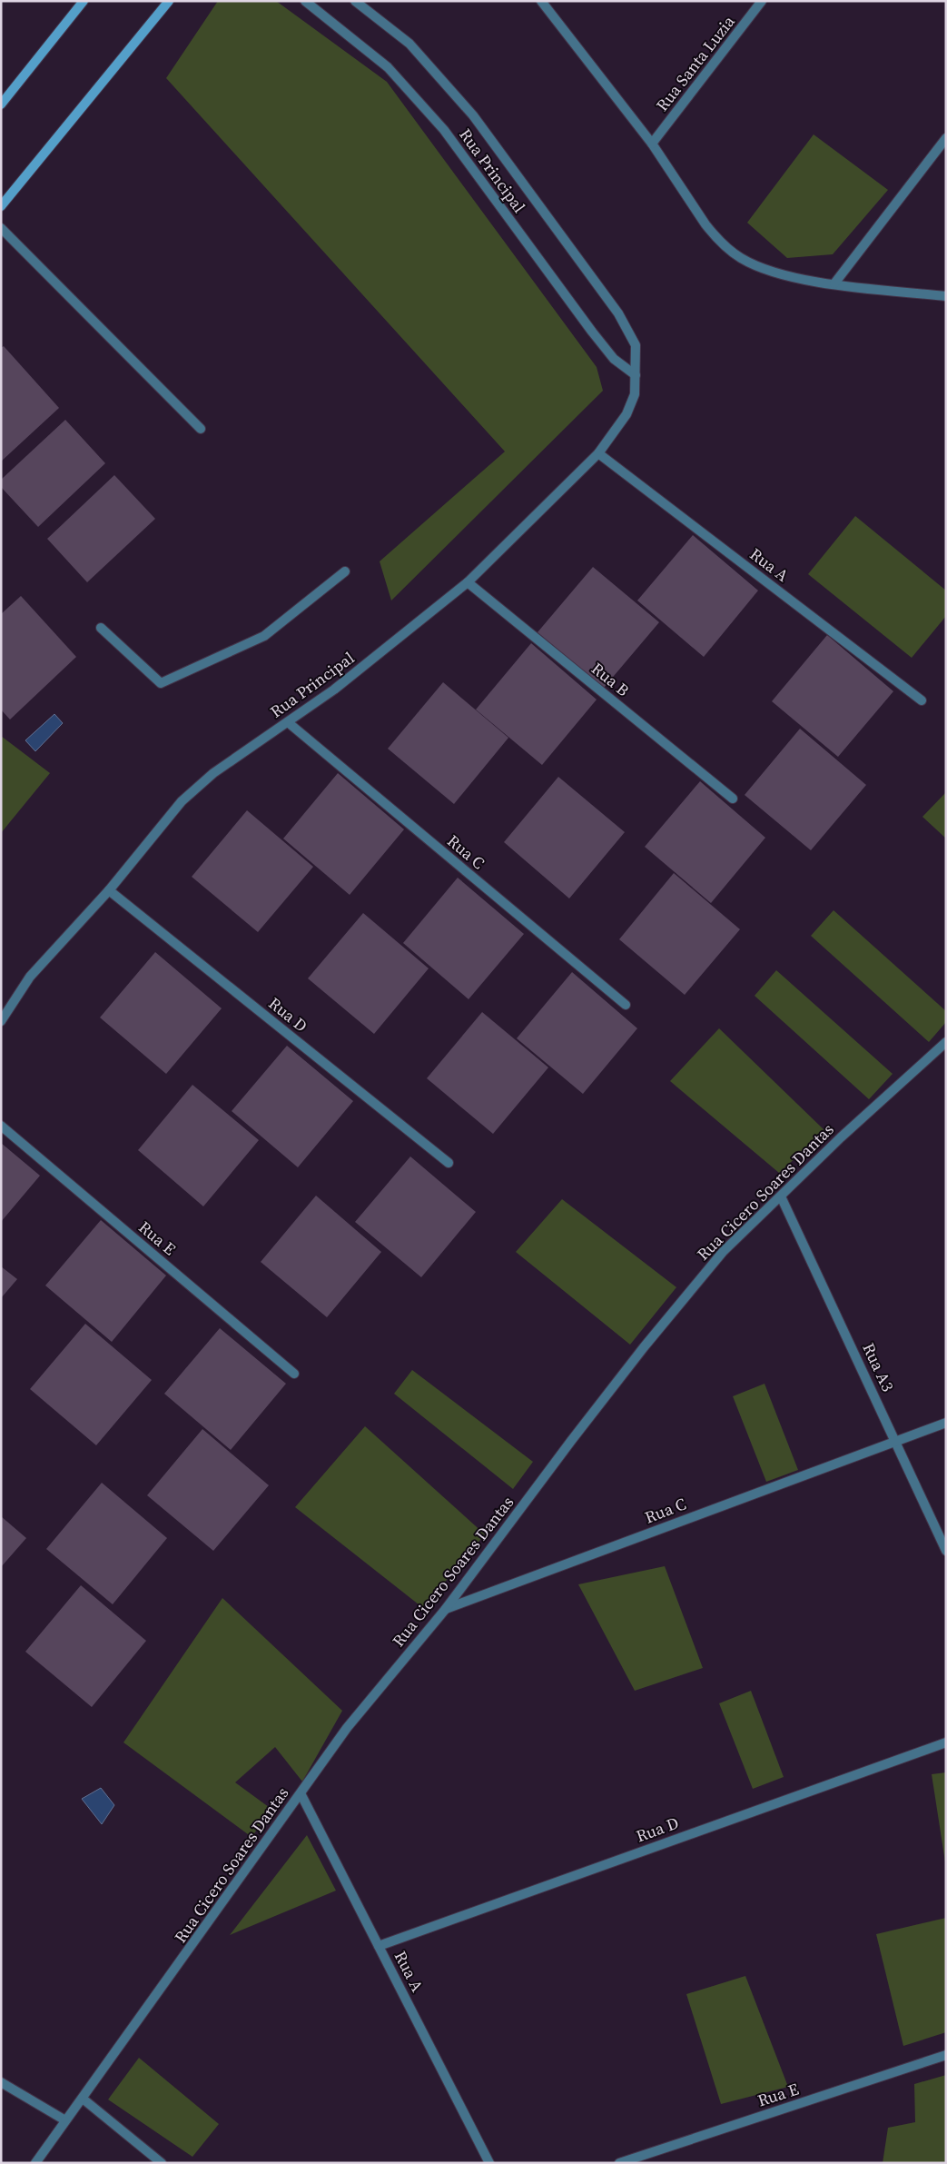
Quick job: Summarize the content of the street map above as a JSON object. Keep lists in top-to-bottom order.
{
  "streets": {
    "street": [
      "Rua Santa Luzia",
      "Rua Principal",
      "Rua A",
      "Rua B",
      "Rua C",
      "Rua D",
      "Rua Cicero Soares Dantas",
      "Rua E",
      "Rua A3"
    ]
  },
  "crossings": [
    ["Rua Principal", "Rua A"],
    ["Rua Principal", "Rua B"],
    ["Rua Principal", "Rua C"],
    ["Rua Principal", "Rua D"],
    ["Rua A", "Rua D"],
    ["Rua A", "Rua Cicero Soares Dantas"],
    ["Rua C", "Rua Cicero Soares Dantas"],
    ["Rua C", "Rua A3"],
    ["Rua Cicero Soares Dantas", "Rua A3"]
  ]
}
